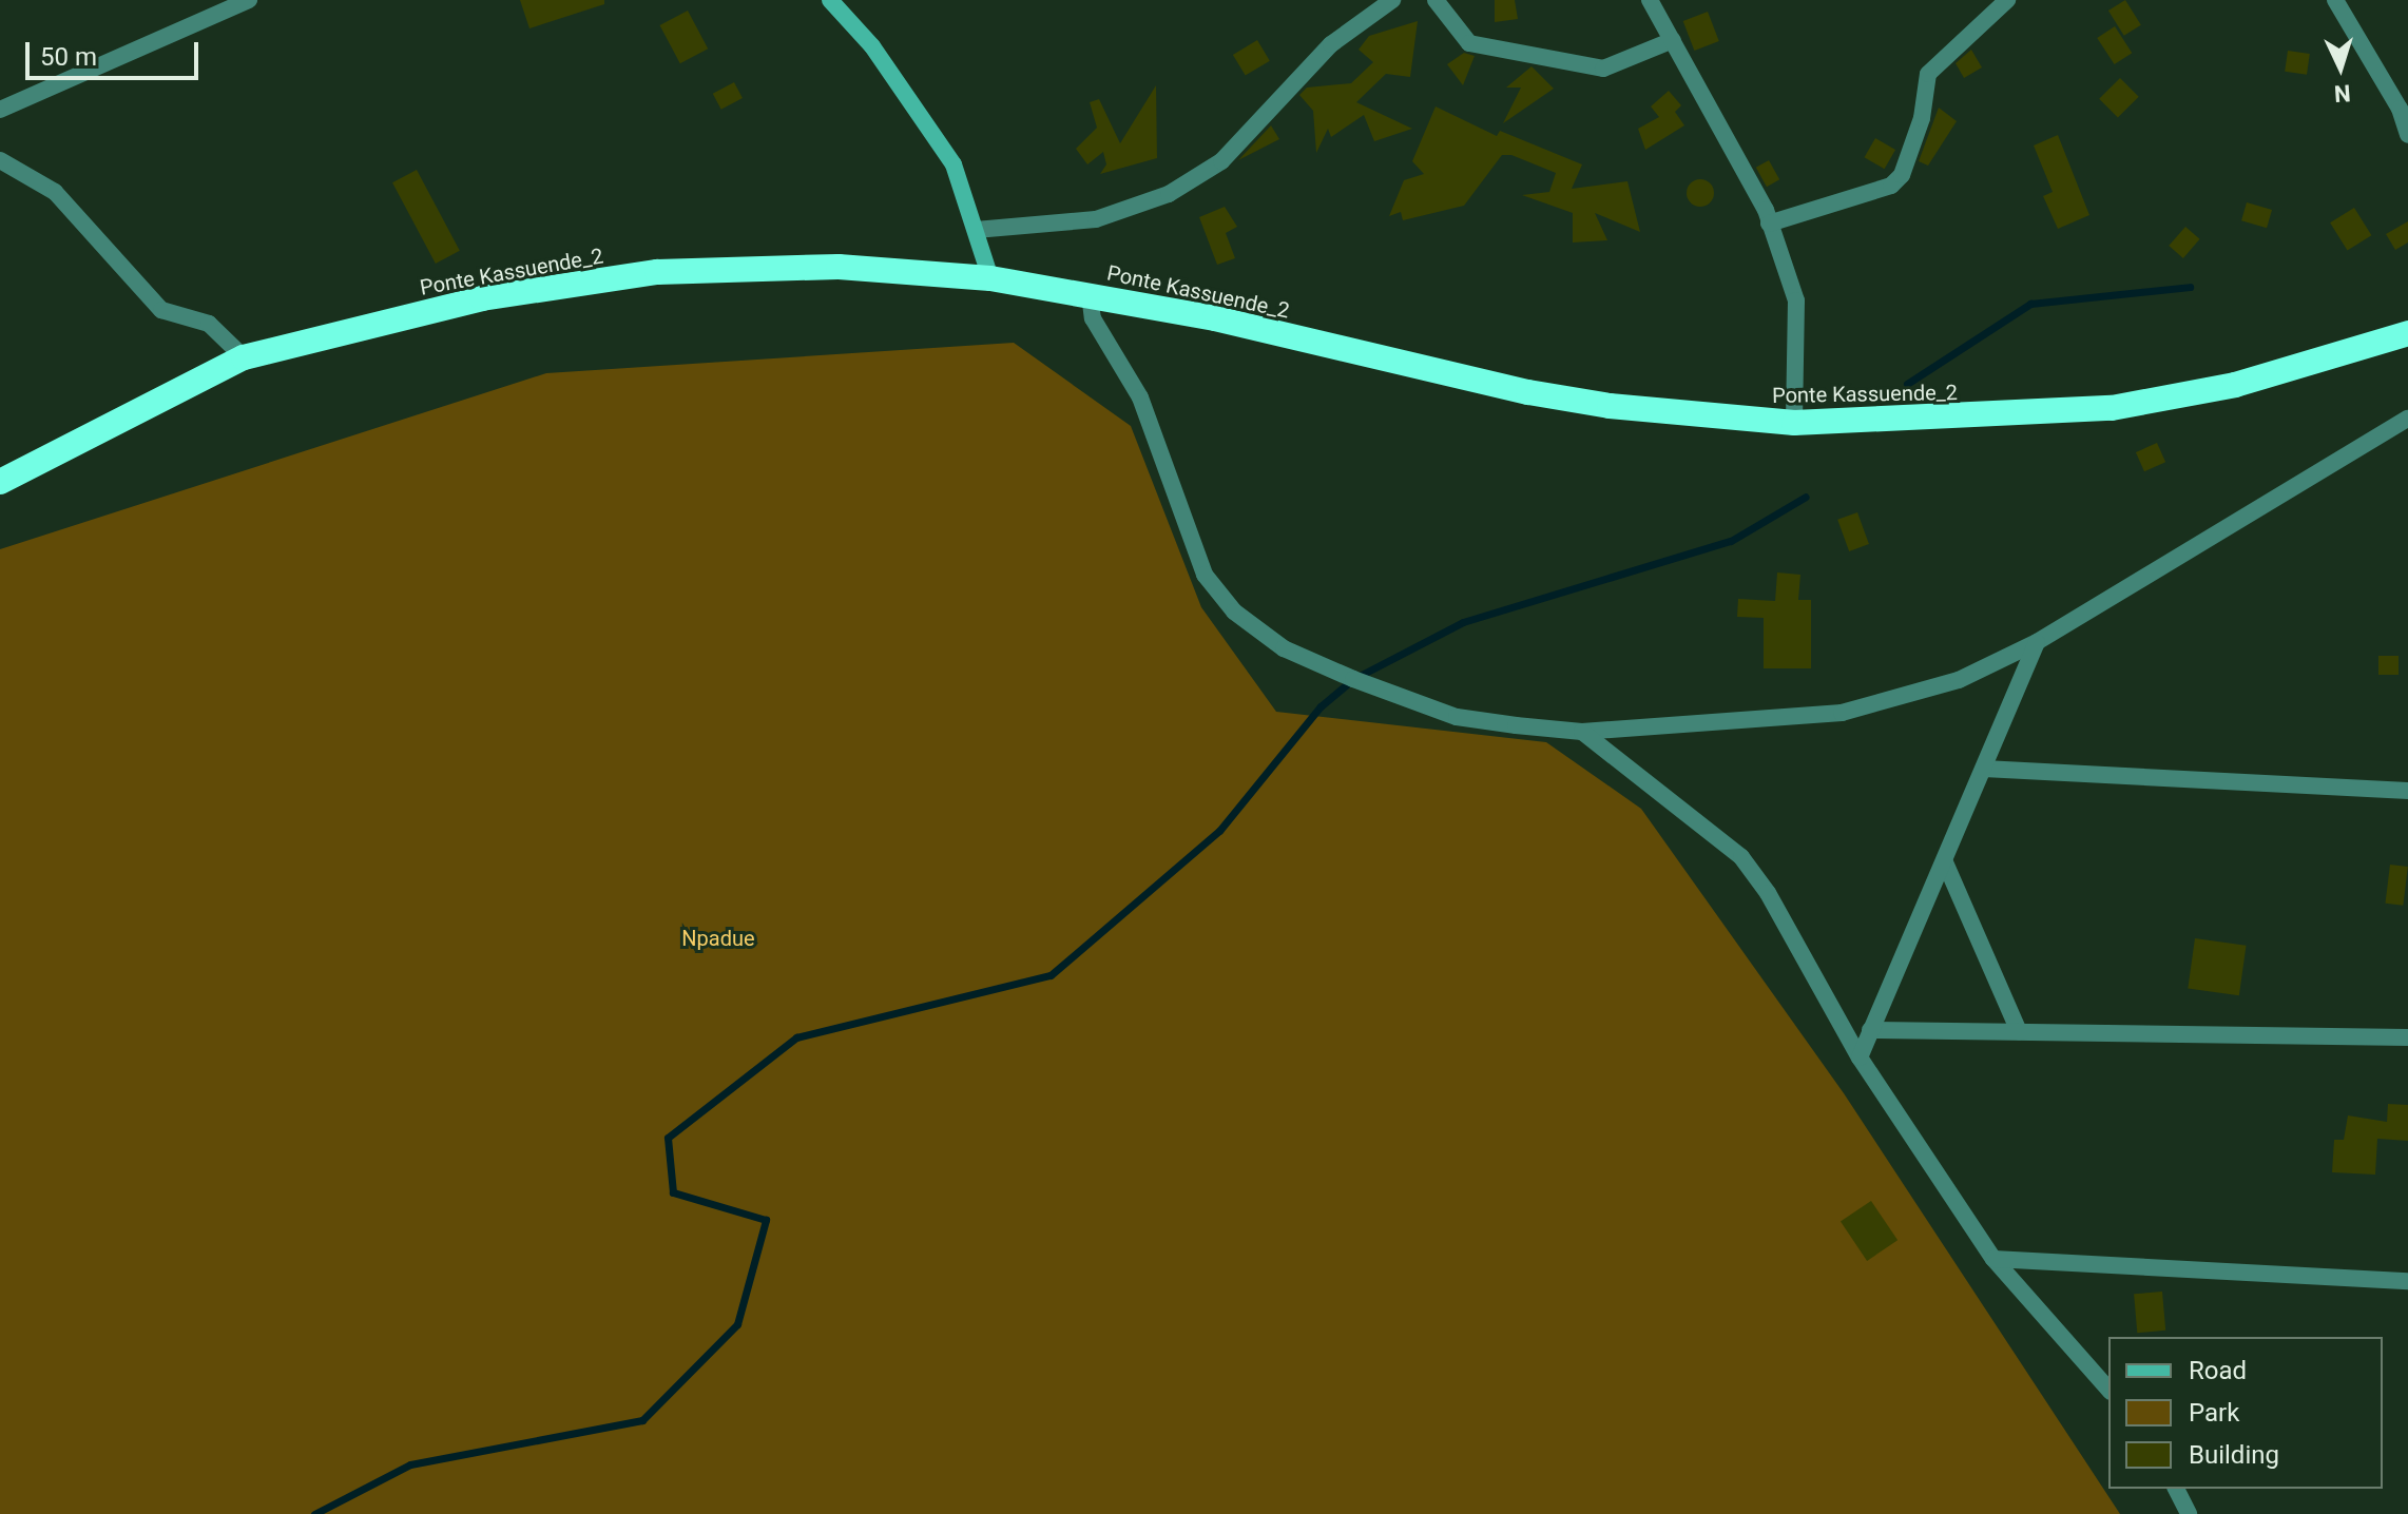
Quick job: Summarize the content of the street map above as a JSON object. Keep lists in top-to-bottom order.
{
  "streets": {
    "highway": ["Ponte Kassuende_2"]
  },
  "parks": ["Npadue"],
  "legend": ["Road", "Park", "Building"],
  "scale_bar": "50 m",
  "north": "bottom"
}
